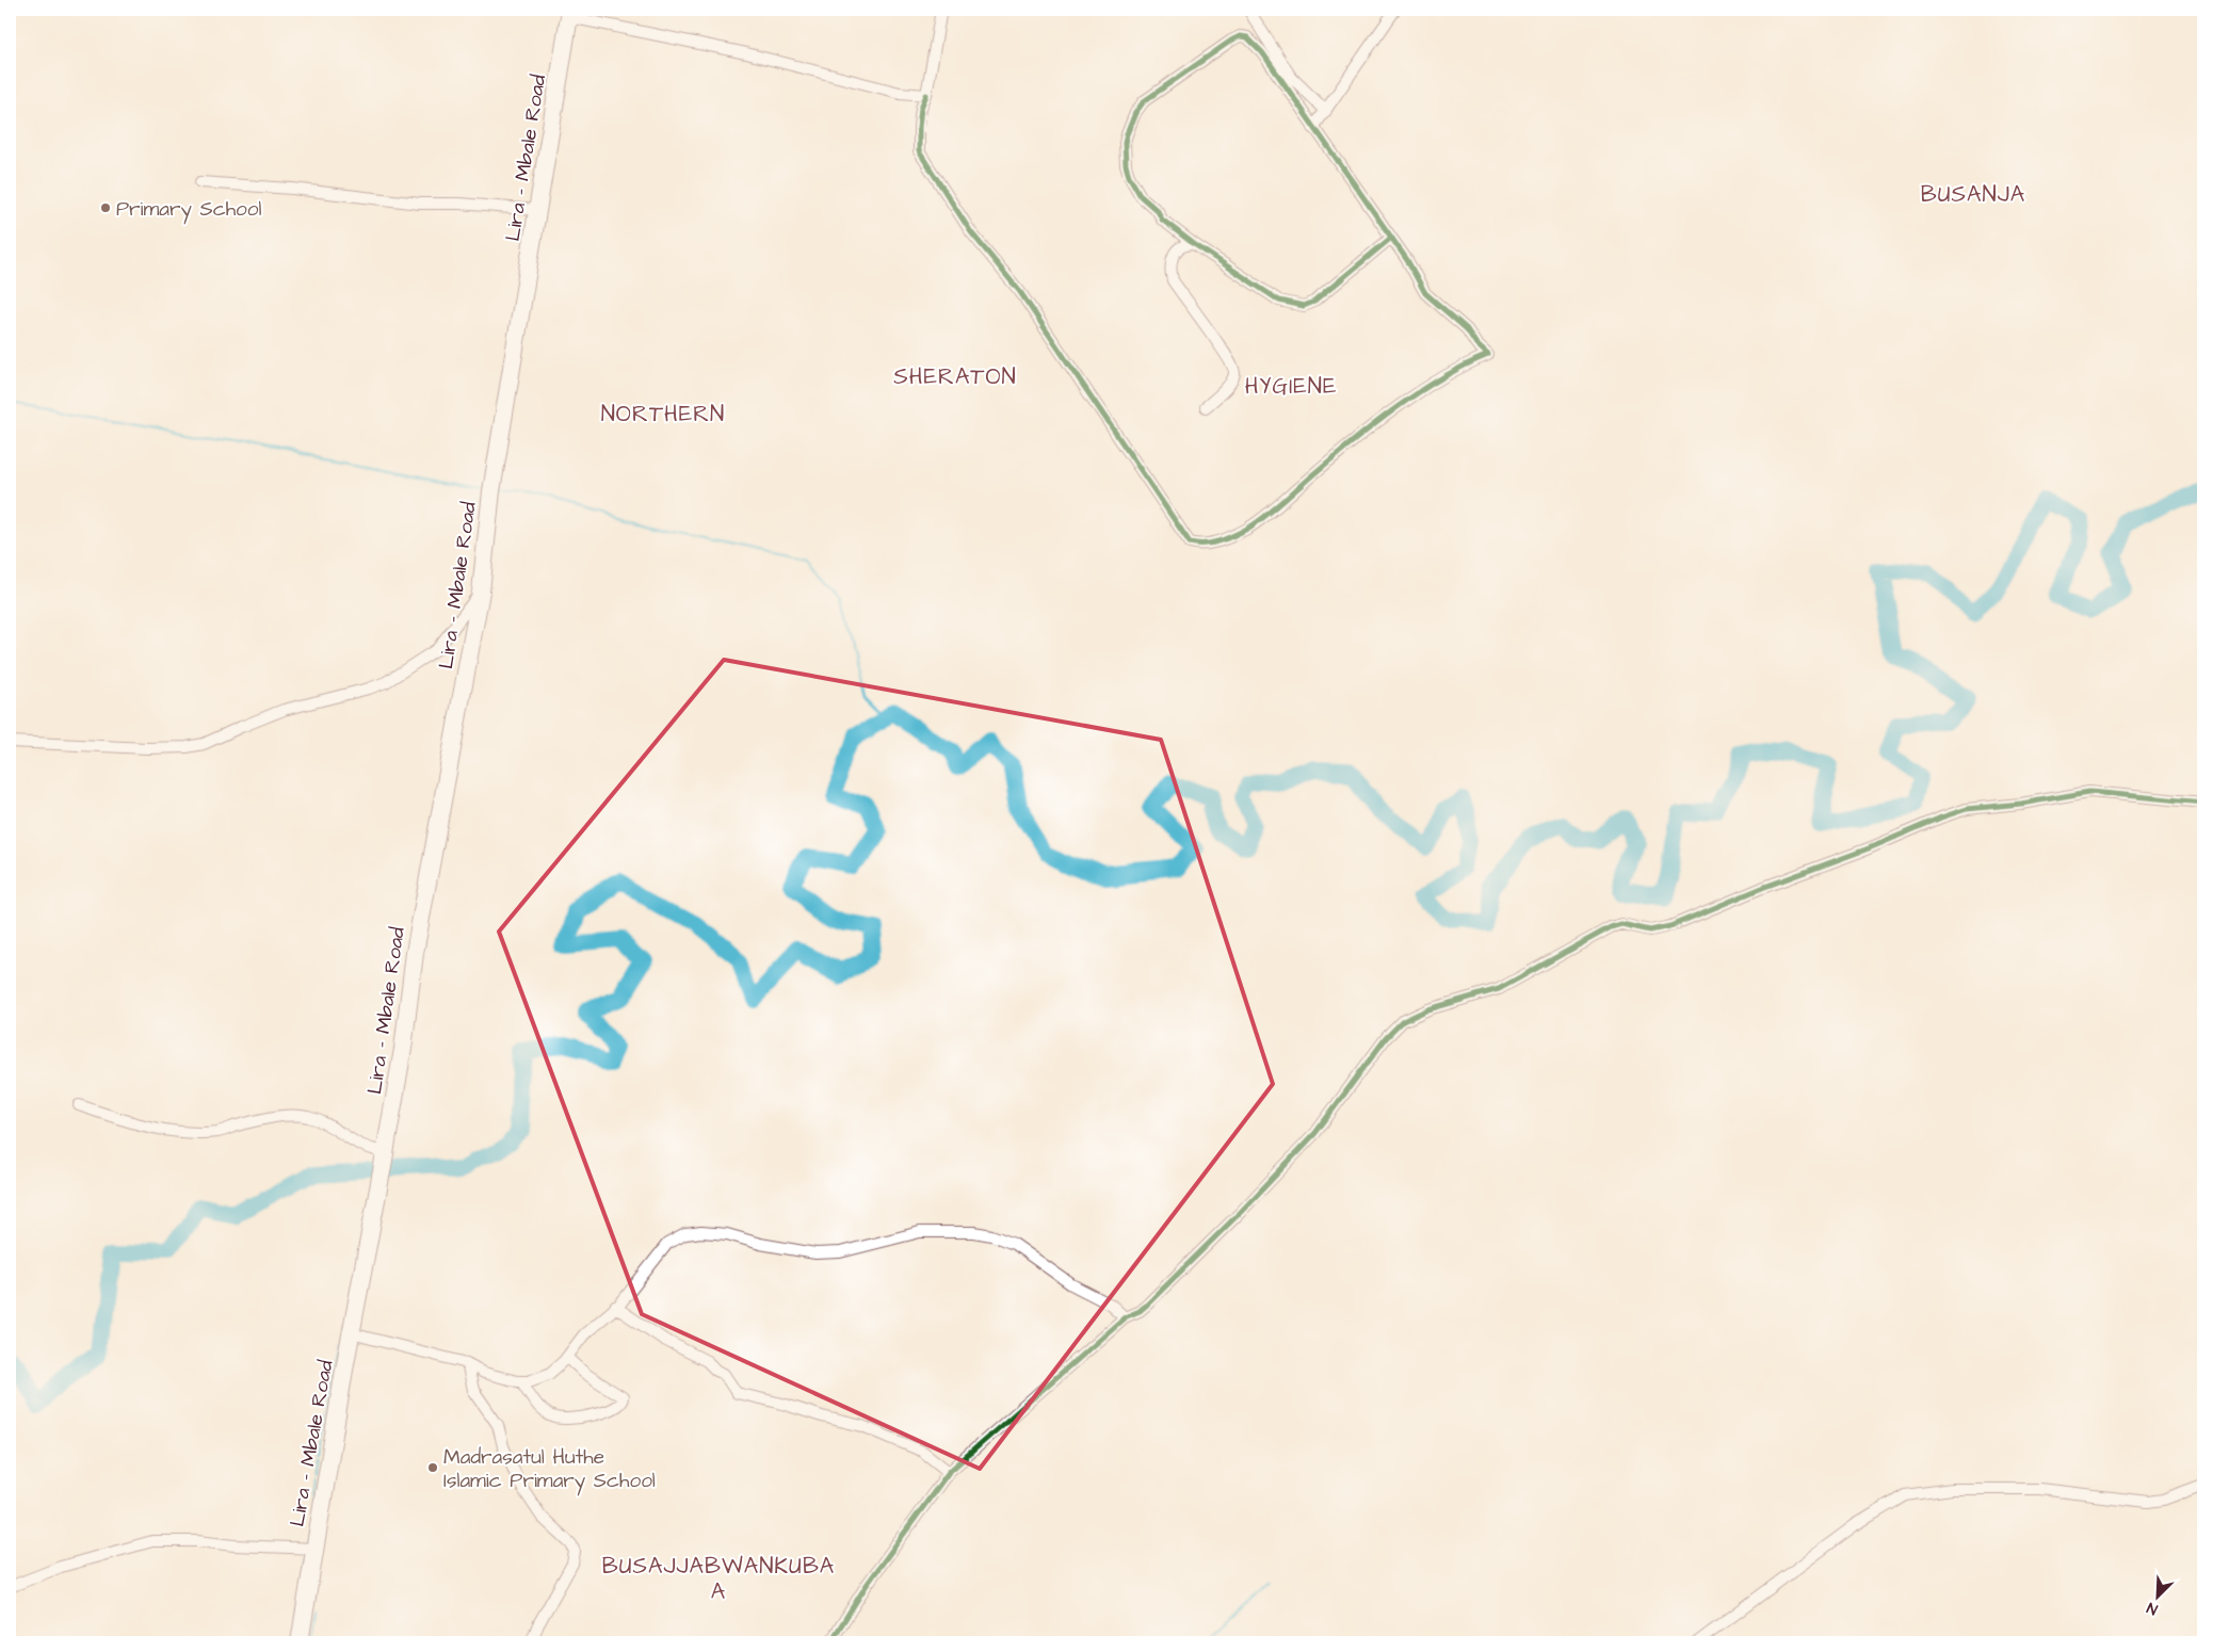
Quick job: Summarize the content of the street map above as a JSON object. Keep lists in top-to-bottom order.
{
  "streets": {
    "main road": ["Lira - Mbale Road"]
  },
  "districts": [
    "BUSANJA",
    "SHERATON",
    "HYGIENE",
    "NORTHERN",
    "BUSAJJABWANKUBA A"
  ],
  "places": ["Primary School", "Madrasatul Huthe Islamic Primary School"],
  "north": "bottom left"
}
